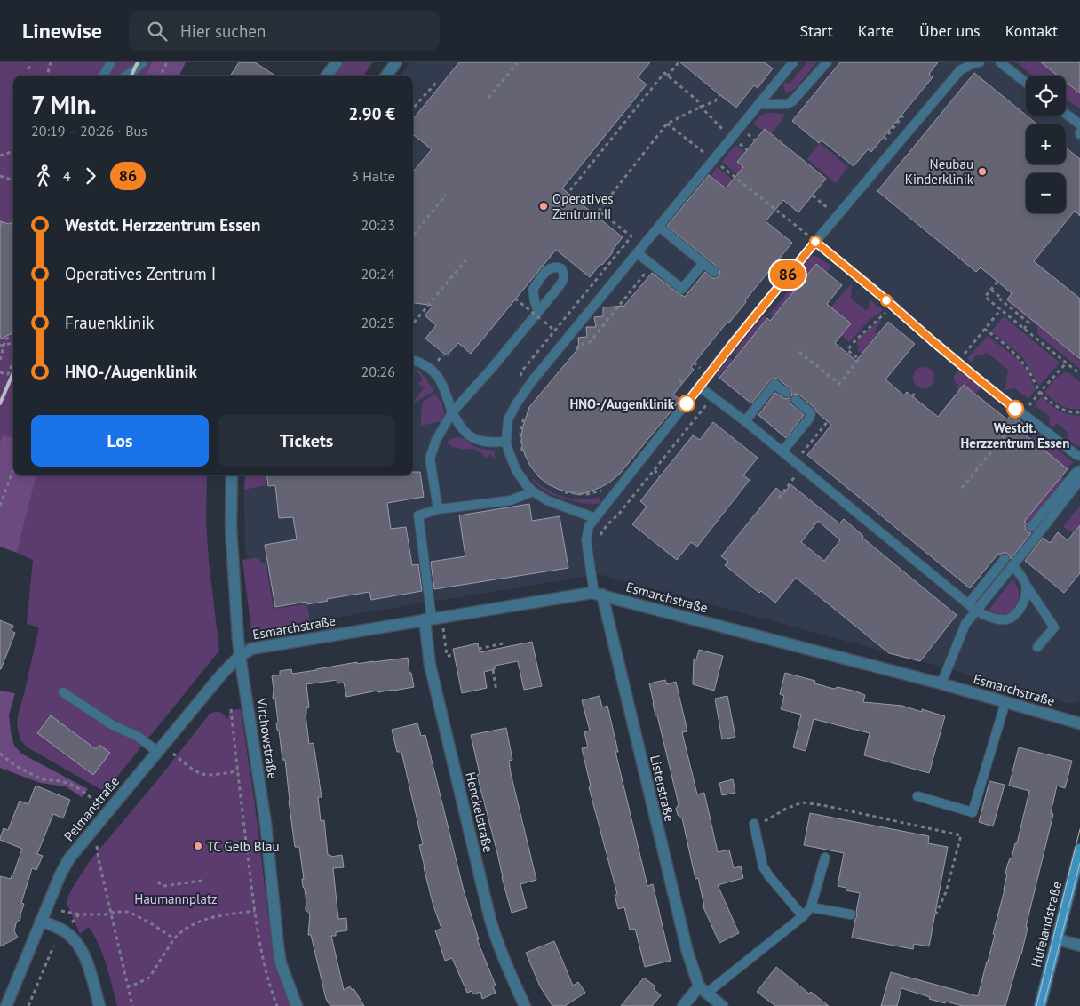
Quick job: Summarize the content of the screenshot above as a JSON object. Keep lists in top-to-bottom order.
{
  "streets": {
    "main road": ["Hufelandstraße"],
    "street": [
      "Esmarchstraße",
      "Virchowstraße",
      "Listerstraße",
      "Pelmanstraße",
      "Henckelstraße"
    ]
  },
  "crossings": [
    ["Esmarchstraße", "Virchowstraße"],
    ["Esmarchstraße", "Listerstraße"],
    ["Esmarchstraße", "Pelmanstraße"],
    ["Esmarchstraße", "Henckelstraße"],
    ["Virchowstraße", "Pelmanstraße"]
  ],
  "parks": ["Haumannplatz"],
  "places": [
    "Neubau Kinderklinik",
    "Operatives Zentrum II",
    "HNO-/Augenklinik",
    "Westdt. Herzzentrum Essen",
    "TC Gelb Blau"
  ],
  "lines": ["bus line 86"],
  "page": {
    "header": "Linewise",
    "search": "Hier suchen",
    "nav": [
      "Start",
      "Karte",
      "Über uns",
      "Kontakt"
    ],
    "on_map": "86",
    "map_buttons": ["+", "−"],
    "heading": ["7 Min.", "20:19 – 20:26 · Bus", "2.90 €"],
    "legs": ["4", "86", "3 Halte"],
    "list": [
      {
        "name": "Westdt. Herzzentrum Essen",
        "value": "20:23"
      },
      {
        "name": "Operatives Zentrum I",
        "value": "20:24"
      },
      {
        "name": "Frauenklinik",
        "value": "20:25"
      },
      {
        "name": "HNO-/Augenklinik",
        "value": "20:26"
      }
    ],
    "buttons": ["Los", "Tickets"]
  }
}
